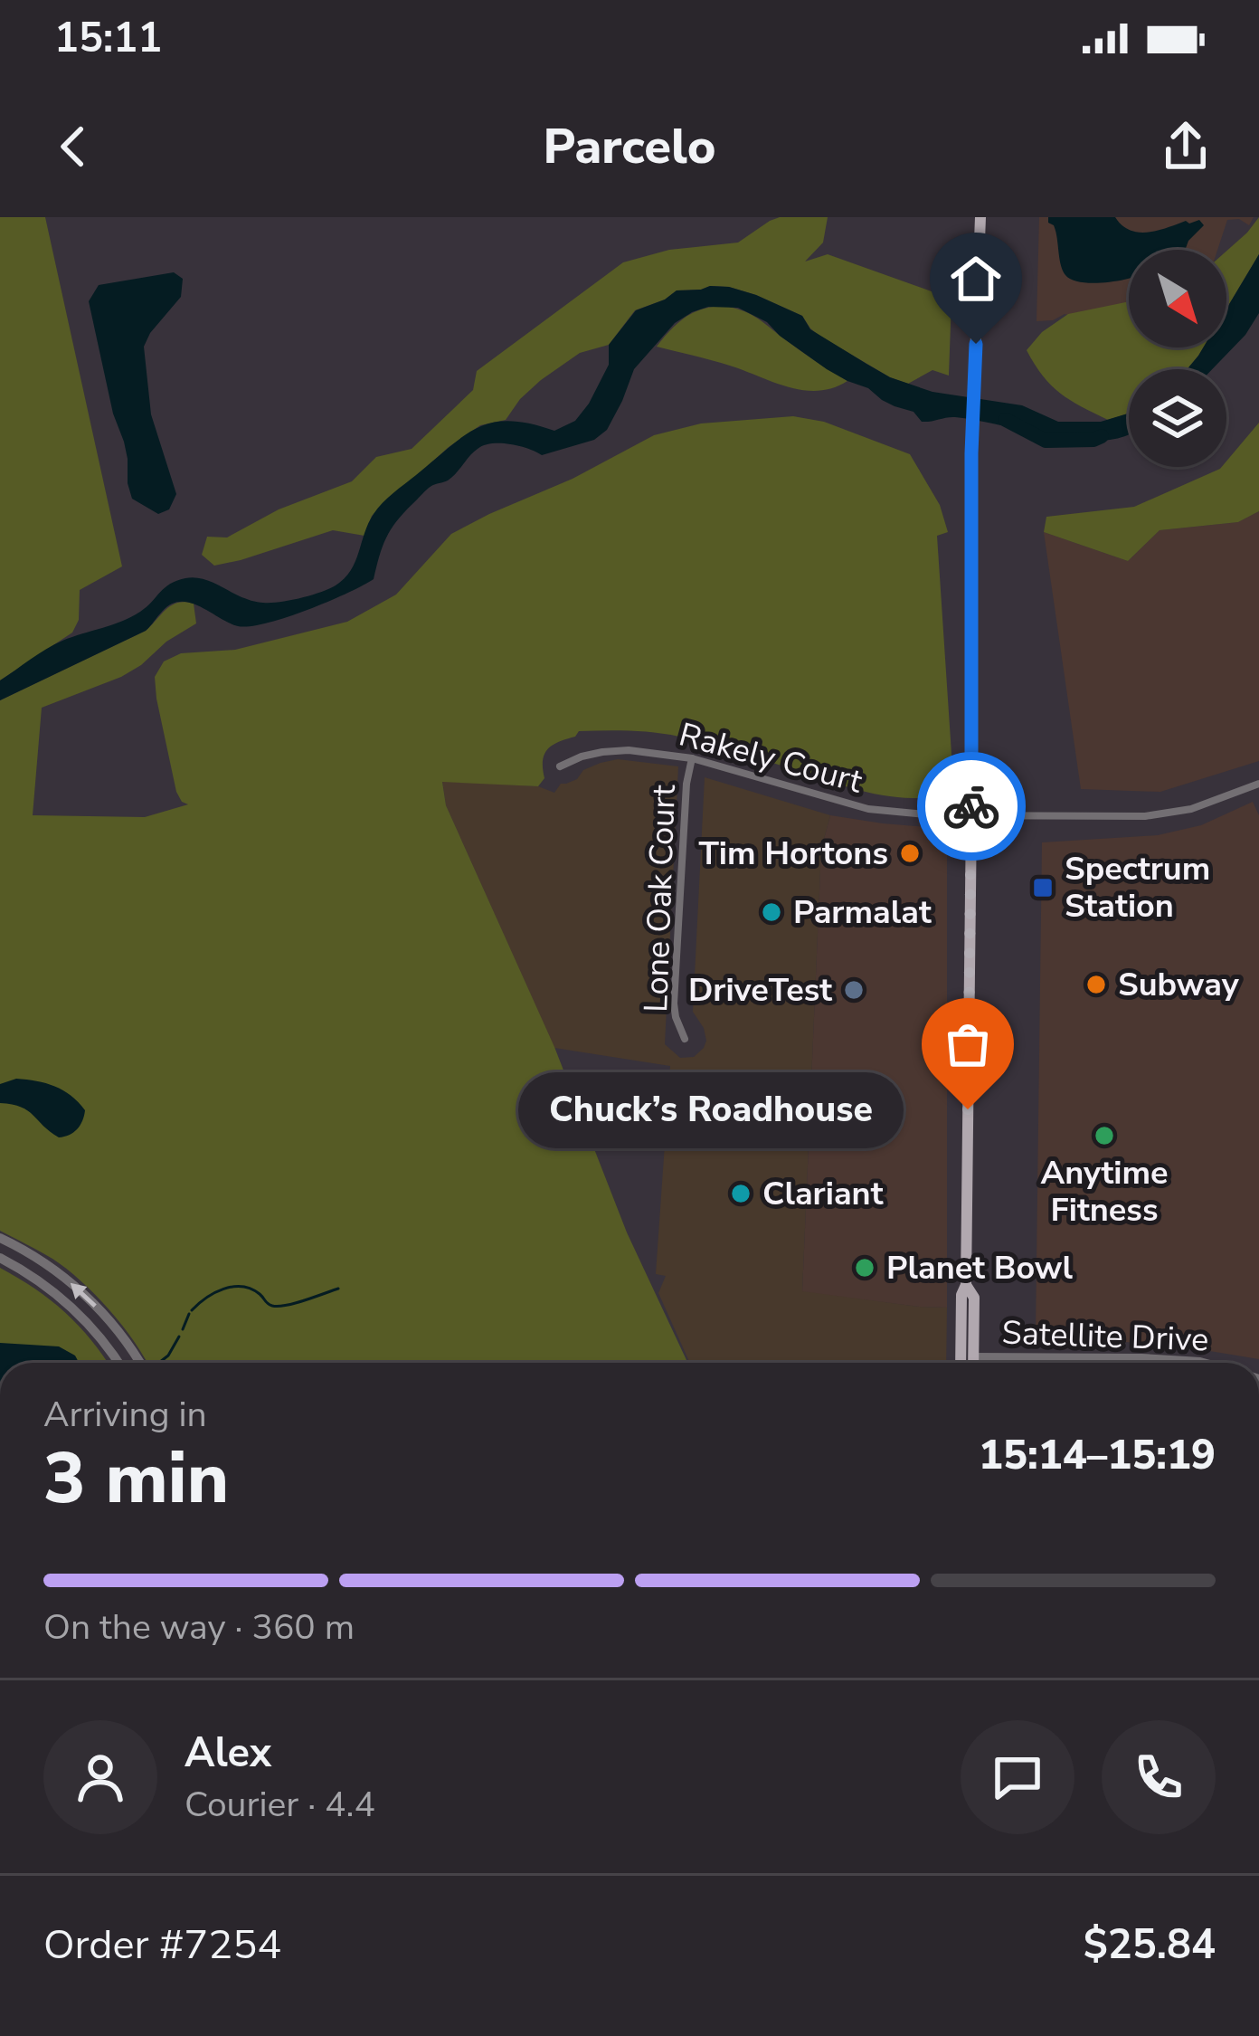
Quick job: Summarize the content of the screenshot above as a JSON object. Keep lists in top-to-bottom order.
{
  "streets": {
    "street": ["Rakely Court", "Lone Oak Court", "Satellite Drive"]
  },
  "crossings": [
    ["Rakely Court", "Lone Oak Court"]
  ],
  "places": {
    "other": [
      "Tim Hortons",
      "Parmalat",
      "Subway",
      "DriveTest",
      "Chuck’s Roadhouse",
      "Anytime Fitness",
      "Clariant",
      "Planet Bowl"
    ],
    "transit": ["Spectrum Station"]
  },
  "north": "bottom right",
  "page": {
    "status": "15:11",
    "header": "Parcelo",
    "bubble": "Chuck’s Roadhouse",
    "heading": ["3 min", "Arriving in", "15:14–15:19"],
    "panel": [
      "Alex",
      "Courier · 4.4",
      "Order #7254",
      "$25.84"
    ],
    "bar": "On the way · 360 m"
  }
}
